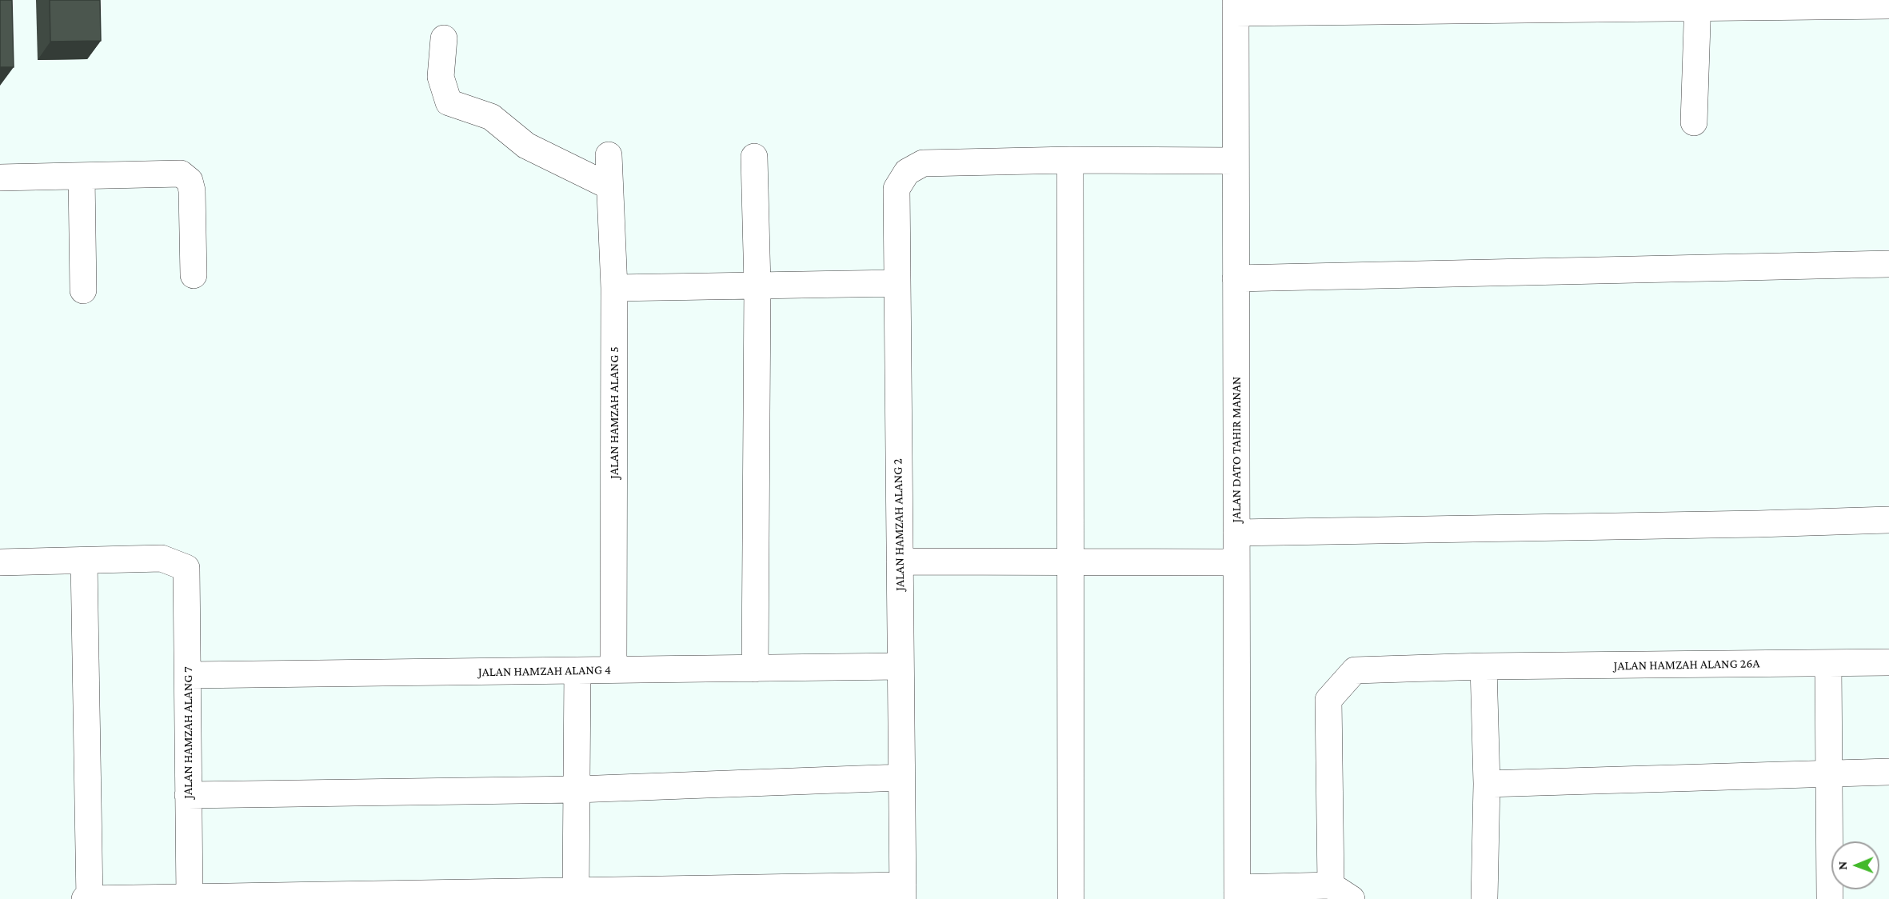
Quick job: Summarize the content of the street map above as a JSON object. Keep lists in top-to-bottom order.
{
  "streets": {
    "street": [
      "JALAN HAMZAH ALANG 5",
      "JALAN DATO TAHIR MANAN",
      "JALAN HAMZAH ALANG 2",
      "JALAN HAMZAH ALANG 26A",
      "JALAN HAMZAH ALANG 4",
      "JALAN HAMZAH ALANG 7"
    ]
  },
  "crossings": [
    ["JALAN HAMZAH ALANG 5", "JALAN HAMZAH ALANG 4"],
    ["JALAN HAMZAH ALANG 2", "JALAN HAMZAH ALANG 4"],
    ["JALAN HAMZAH ALANG 4", "JALAN HAMZAH ALANG 7"]
  ],
  "north": "left"
}
